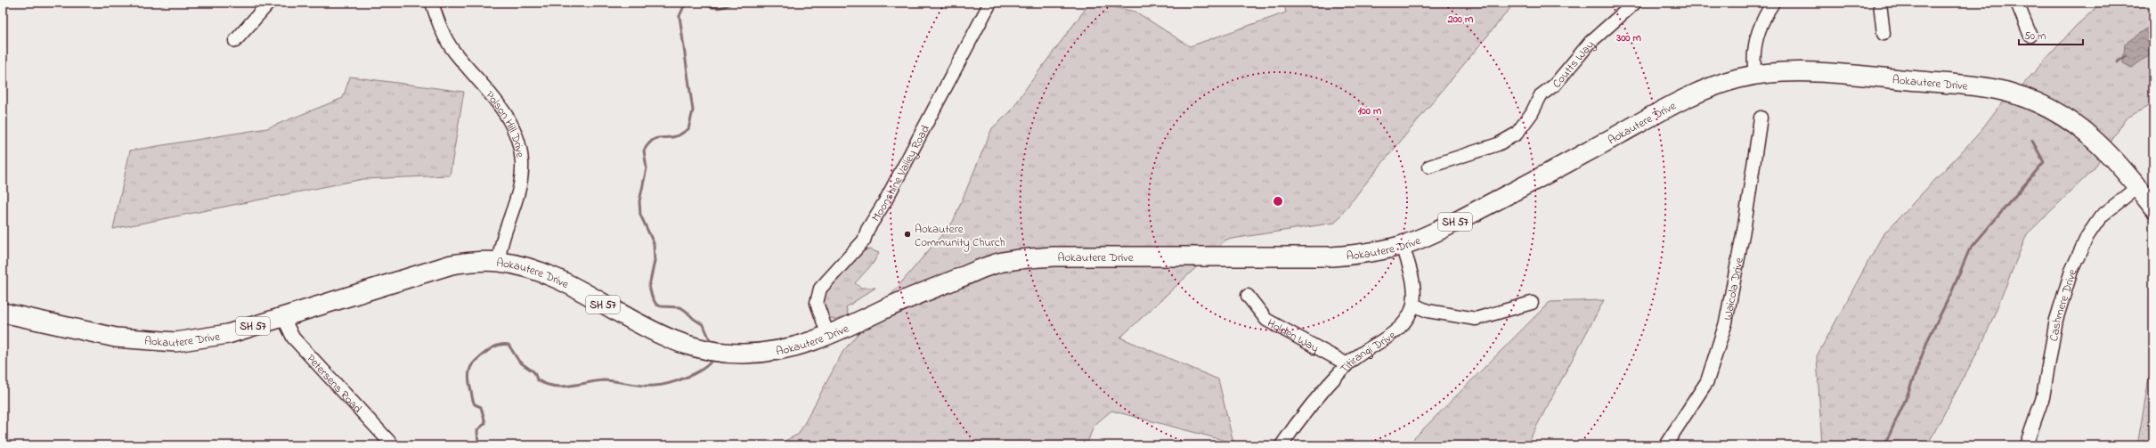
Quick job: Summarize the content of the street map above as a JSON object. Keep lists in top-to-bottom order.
{
  "streets": {
    "highway": ["Aokautere Drive", "SH 57"],
    "street": [
      "Coutts Way",
      "Polson Hill Drive",
      "Moonshine Valley Road",
      "Waicola Drive",
      "Cashmere Drive",
      "Holden Way",
      "Titirangi Drive",
      "Petersens Road"
    ]
  },
  "crossings": [
    ["Aokautere Drive", "Polson Hill Drive"],
    ["Aokautere Drive", "Moonshine Valley Road"],
    ["Aokautere Drive", "Cashmere Drive"],
    ["Aokautere Drive", "Titirangi Drive"],
    ["Aokautere Drive", "Petersens Road"],
    ["Holden Way", "Titirangi Drive"]
  ],
  "places": ["Aokautere Community Church"],
  "scale_bar": "50 m",
  "rings": ["200 m", "300 m", "100 m"]
}
